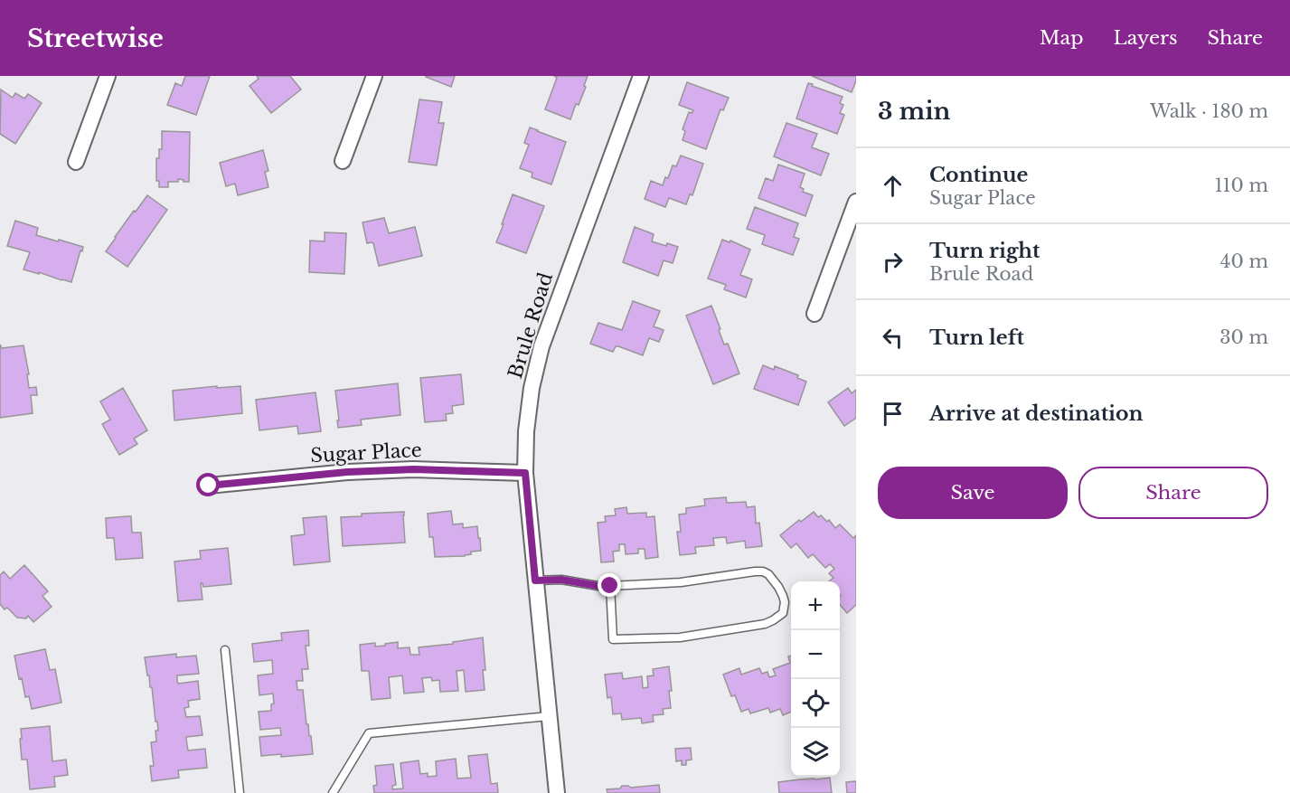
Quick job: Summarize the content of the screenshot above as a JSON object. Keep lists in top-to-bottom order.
{
  "streets": {
    "street": ["Brule Road", "Sugar Place"]
  },
  "crossings": [
    ["Brule Road", "Sugar Place"]
  ],
  "page": {
    "header": "Streetwise",
    "nav": ["Map", "Layers", "Share"],
    "heading": ["3 min", "Walk · 180 m"],
    "list": [
      ["Continue", "Sugar Place", "110 m"],
      ["Turn right", "Brule Road", "40 m"],
      ["Turn left", "30 m"],
      "Arrive at destination"
    ],
    "buttons": ["Save", "Share"],
    "map_buttons": ["+", "−"]
  }
}
